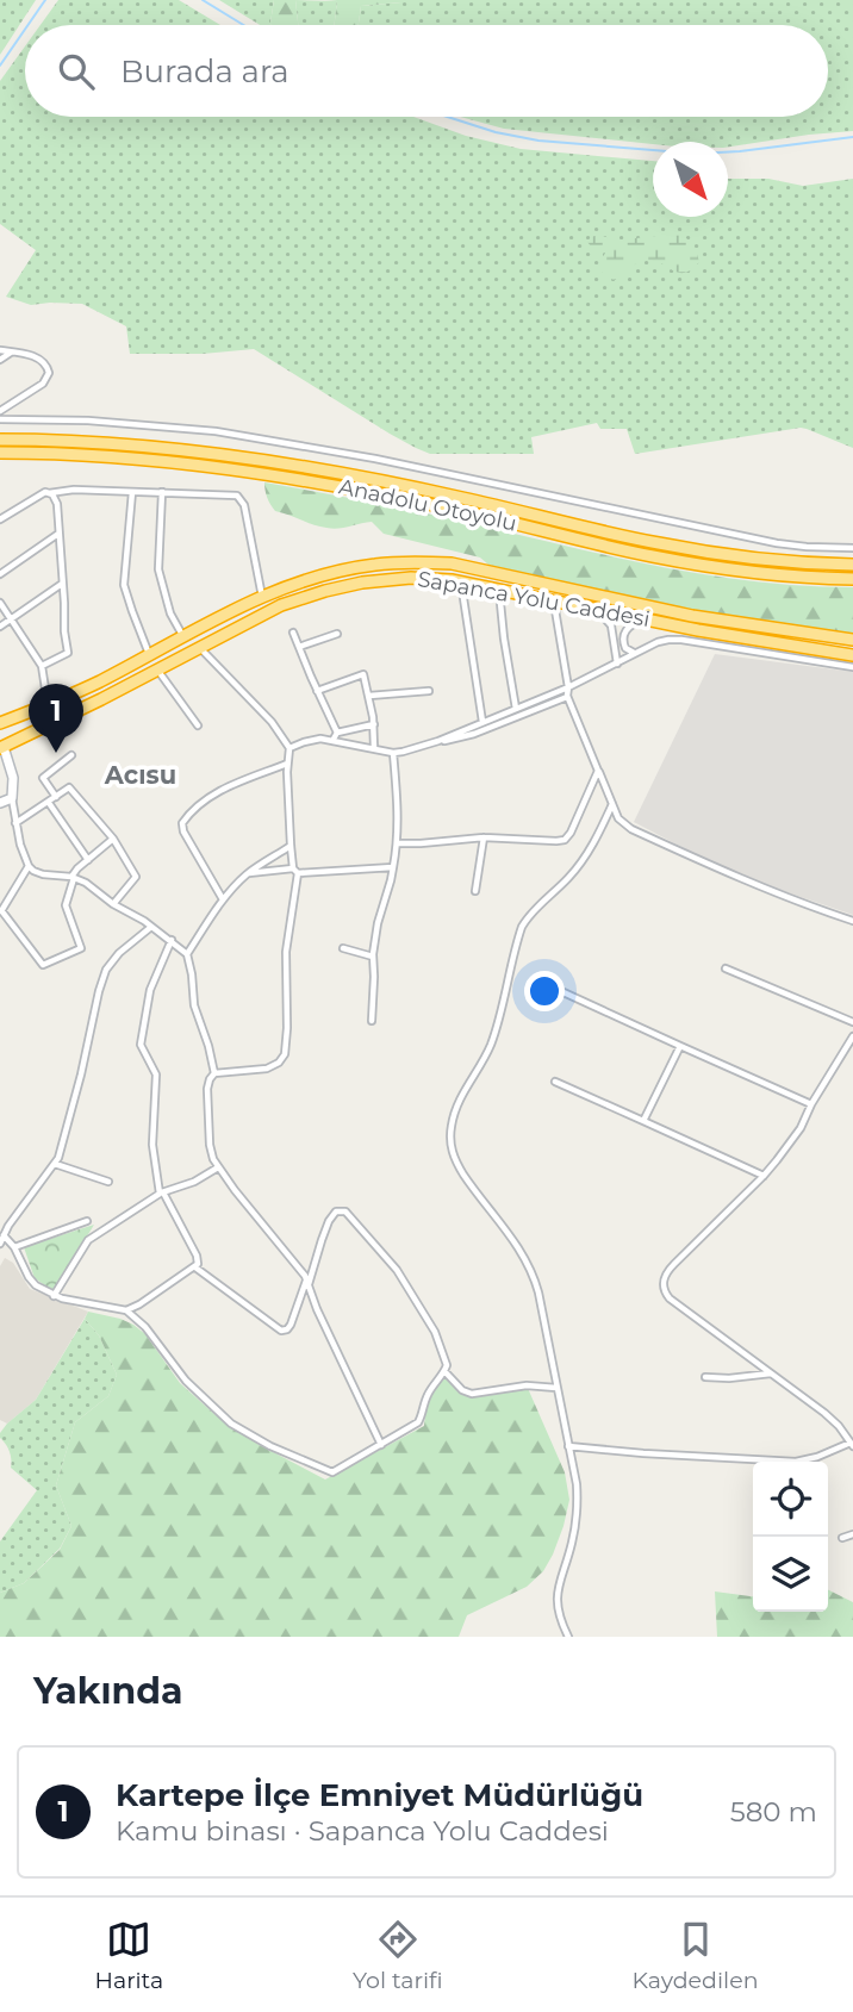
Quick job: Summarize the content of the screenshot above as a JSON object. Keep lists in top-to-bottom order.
{
  "streets": {
    "highway": ["Anadolu Otoyolu", "Sapanca Yolu Caddesi"]
  },
  "districts": ["Acısu"],
  "north": "bottom right",
  "page": {
    "search": "Burada ara",
    "pins": "1",
    "heading": "Yakında",
    "list": [
      {
        "mark": "1",
        "name": "Kartepe İlçe Emniyet Müdürlüğü",
        "note": "Kamu binası · Sapanca Yolu Caddesi",
        "value": "580 m"
      }
    ],
    "nav": ["Harita", "Yol tarifi", "Kaydedilen"]
  }
}
